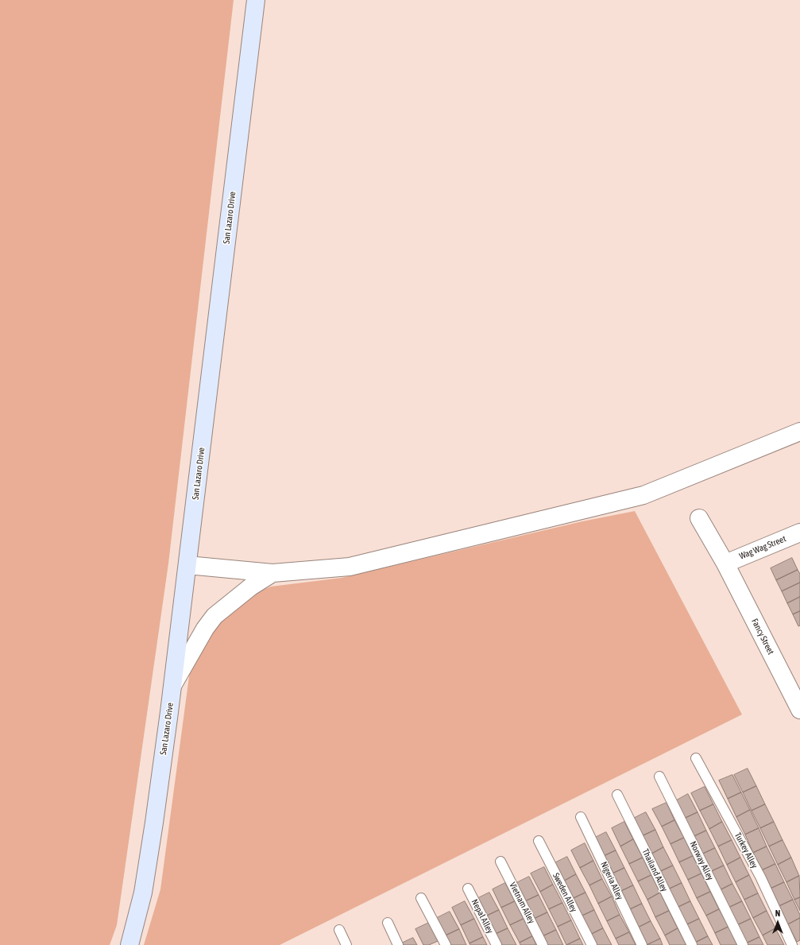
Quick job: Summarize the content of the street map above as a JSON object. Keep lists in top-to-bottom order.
{
  "streets": {
    "street": ["San Lazaro Drive", "Wag Wag Street", "Fancy Street"],
    "lane": [
      "Turkey Alley",
      "Norway Alley",
      "Thailand Alley",
      "Nigeria Alley",
      "Sweden Alley",
      "Vietnam Alley",
      "Nepal Alley"
    ]
  },
  "crossings": [
    ["Wag Wag Street", "Fancy Street"]
  ],
  "north": "top"
}
